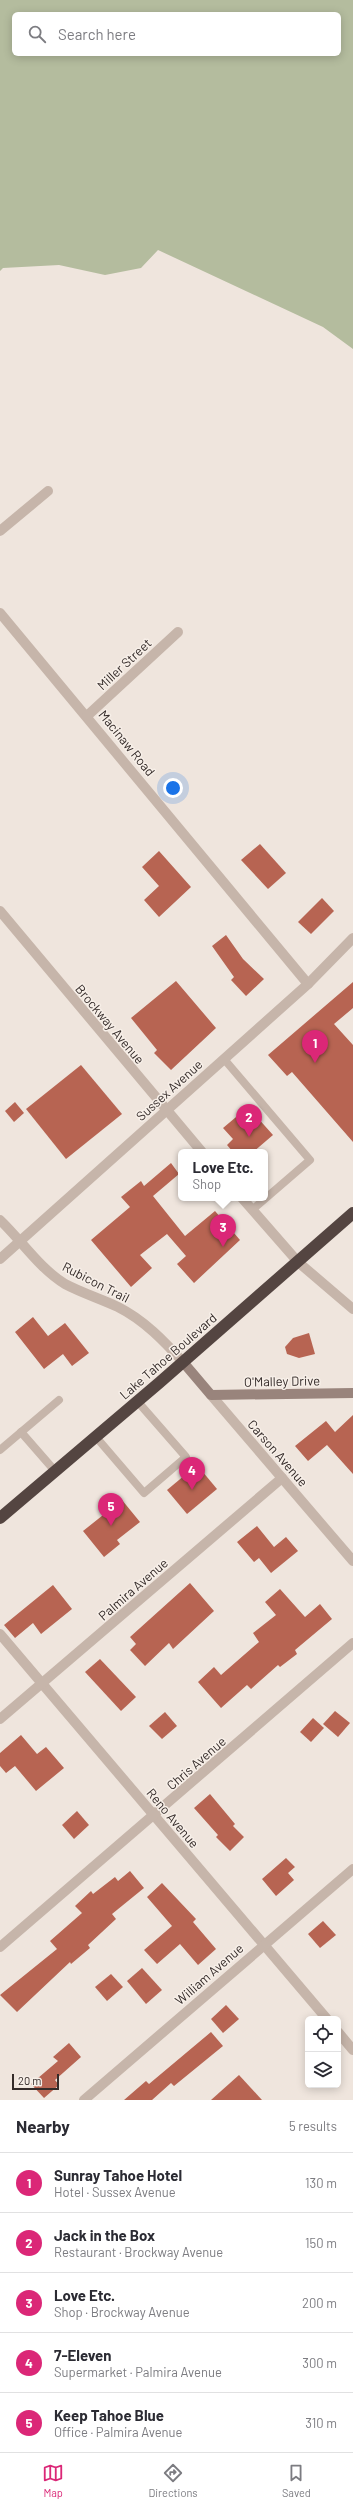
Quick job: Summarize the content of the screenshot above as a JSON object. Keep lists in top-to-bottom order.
{
  "streets": {
    "highway": ["Lake Tahoe Boulevard"],
    "street": [
      "Miller Street",
      "Macinaw Road",
      "Brockway Avenue",
      "Sussex Avenue",
      "Rubicon Trail",
      "O'Malley Drive",
      "Carson Avenue",
      "Palmira Avenue",
      "Chris Avenue",
      "Reno Avenue",
      "William Avenue"
    ]
  },
  "crossings": [
    ["Miller Street", "Macinaw Road"],
    ["Macinaw Road", "Sussex Avenue"],
    ["Brockway Avenue", "Sussex Avenue"],
    ["Sussex Avenue", "Rubicon Trail"],
    ["Rubicon Trail", "Lake Tahoe Boulevard"],
    ["Rubicon Trail", "Carson Avenue"],
    ["Lake Tahoe Boulevard", "Carson Avenue"],
    ["O'Malley Drive", "Carson Avenue"],
    ["Carson Avenue", "Palmira Avenue"],
    ["Palmira Avenue", "Reno Avenue"],
    ["Chris Avenue", "Reno Avenue"],
    ["Reno Avenue", "William Avenue"]
  ],
  "scale_bar": "20 m",
  "page": {
    "search": "Search here",
    "pins": [
      "1",
      "2",
      "3",
      "4",
      "5"
    ],
    "popup": ["Love Etc.", "Shop"],
    "scale": "20 m",
    "heading": ["Nearby", "5 results"],
    "list": [
      {
        "mark": "1",
        "name": "Sunray Tahoe Hotel",
        "note": "Hotel · Sussex Avenue",
        "value": "130 m"
      },
      {
        "mark": "2",
        "name": "Jack in the Box",
        "note": "Restaurant · Brockway Avenue",
        "value": "150 m"
      },
      {
        "mark": "3",
        "name": "Love Etc.",
        "note": "Shop · Brockway Avenue",
        "value": "200 m"
      },
      {
        "mark": "4",
        "name": "7-Eleven",
        "note": "Supermarket · Palmira Avenue",
        "value": "300 m"
      },
      {
        "mark": "5",
        "name": "Keep Tahoe Blue",
        "note": "Office · Palmira Avenue",
        "value": "310 m"
      }
    ],
    "nav": ["Map", "Directions", "Saved"]
  }
}
